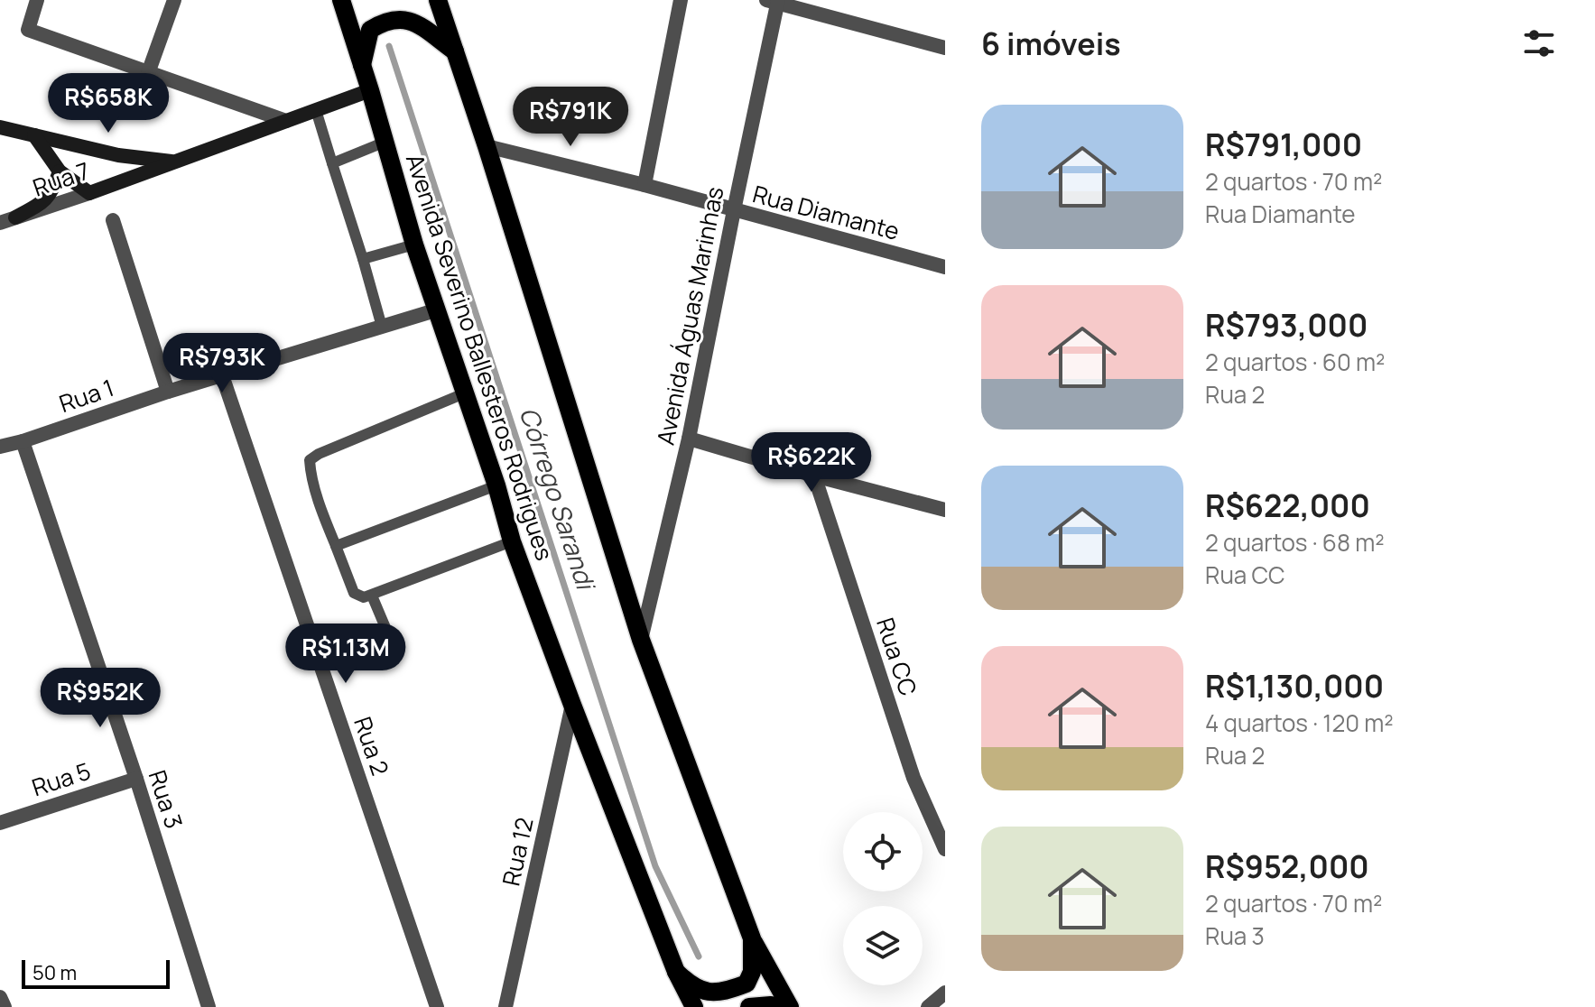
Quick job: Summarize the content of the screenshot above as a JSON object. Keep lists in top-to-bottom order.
{
  "streets": {
    "main road": ["Avenida Severino Ballesteros Rodrigues"],
    "street": [
      "Rua 7",
      "Rua Diamante",
      "Avenida Águas Marinhas",
      "Rua 1",
      "Rua CC",
      "Rua 2",
      "Rua 5",
      "Rua 3",
      "Rua 12"
    ]
  },
  "crossings": [
    ["Rua 7", "Avenida Severino Ballesteros Rodrigues"],
    ["Rua Diamante", "Avenida Águas Marinhas"],
    ["Avenida Severino Ballesteros Rodrigues", "Rua 1"],
    ["Avenida Severino Ballesteros Rodrigues", "Rua 12"],
    ["Rua 1", "Rua 2"],
    ["Rua 1", "Rua 3"],
    ["Rua 5", "Rua 3"]
  ],
  "water": ["Córrego Sarandi"],
  "scale_bar": "50 m",
  "page": {
    "heading": "6 imóveis",
    "price": [
      "R$658K",
      "R$791K",
      "R$793K",
      "R$622K",
      "R$1.13M",
      "R$952K"
    ],
    "list": [
      {
        "name": "R$791,000",
        "note": "2 quartos · 70 m² · Rua Diamante"
      },
      {
        "name": "R$793,000",
        "note": "2 quartos · 60 m² · Rua 2"
      },
      {
        "name": "R$622,000",
        "note": "2 quartos · 68 m² · Rua CC"
      },
      {
        "name": "R$1,130,000",
        "note": "4 quartos · 120 m² · Rua 2"
      },
      {
        "name": "R$952,000",
        "note": "2 quartos · 70 m² · Rua 3"
      }
    ],
    "scale": "50 m"
  }
}
